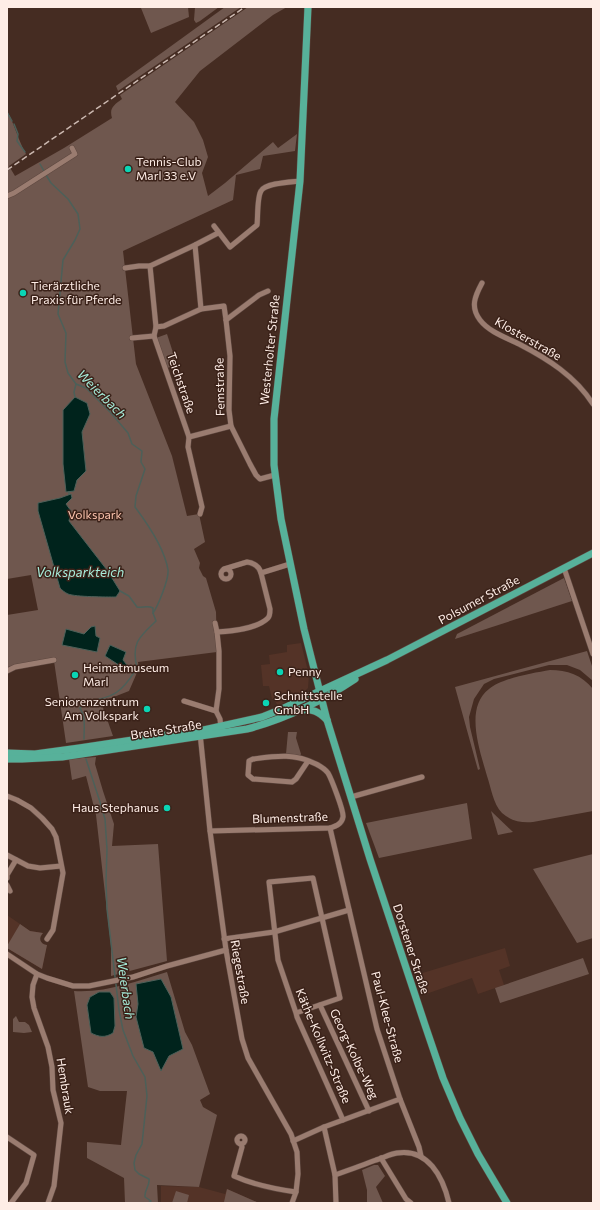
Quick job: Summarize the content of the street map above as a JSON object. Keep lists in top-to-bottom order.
{
  "streets": {
    "main road": [
      "Westerholter Straße",
      "Polsumer Straße",
      "Breite Straße",
      "Dorstener Straße"
    ],
    "street": [
      "Klosterstraße",
      "Teichstraße",
      "Femstraße",
      "Blumenstraße",
      "Riegestraße",
      "Paul-Klee-Straße",
      "Käthe-Kollwitz-Straße",
      "Georg-Kolbe-Weg",
      "Hembrauk"
    ]
  },
  "crossings": [
    ["Westerholter Straße", "Femstraße"],
    ["Westerholter Straße", "Polsumer Straße"],
    ["Westerholter Straße", "Breite Straße"],
    ["Westerholter Straße", "Dorstener Straße"],
    ["Polsumer Straße", "Breite Straße"],
    ["Polsumer Straße", "Dorstener Straße"],
    ["Breite Straße", "Dorstener Straße"],
    ["Breite Straße", "Riegestraße"],
    ["Blumenstraße", "Riegestraße"],
    ["Blumenstraße", "Paul-Klee-Straße"]
  ],
  "water": ["Weierbach", "Volksparkteich"],
  "parks": ["Volkspark"],
  "places": [
    "Tennis-Club Marl 33 e.V",
    "Tierärztliche Praxis für Pferde",
    "Penny",
    "Heimatmuseum Marl",
    "Schnittstelle GmbH",
    "Seniorenzentrum Am Volkspark",
    "Haus Stephanus"
  ]
}
